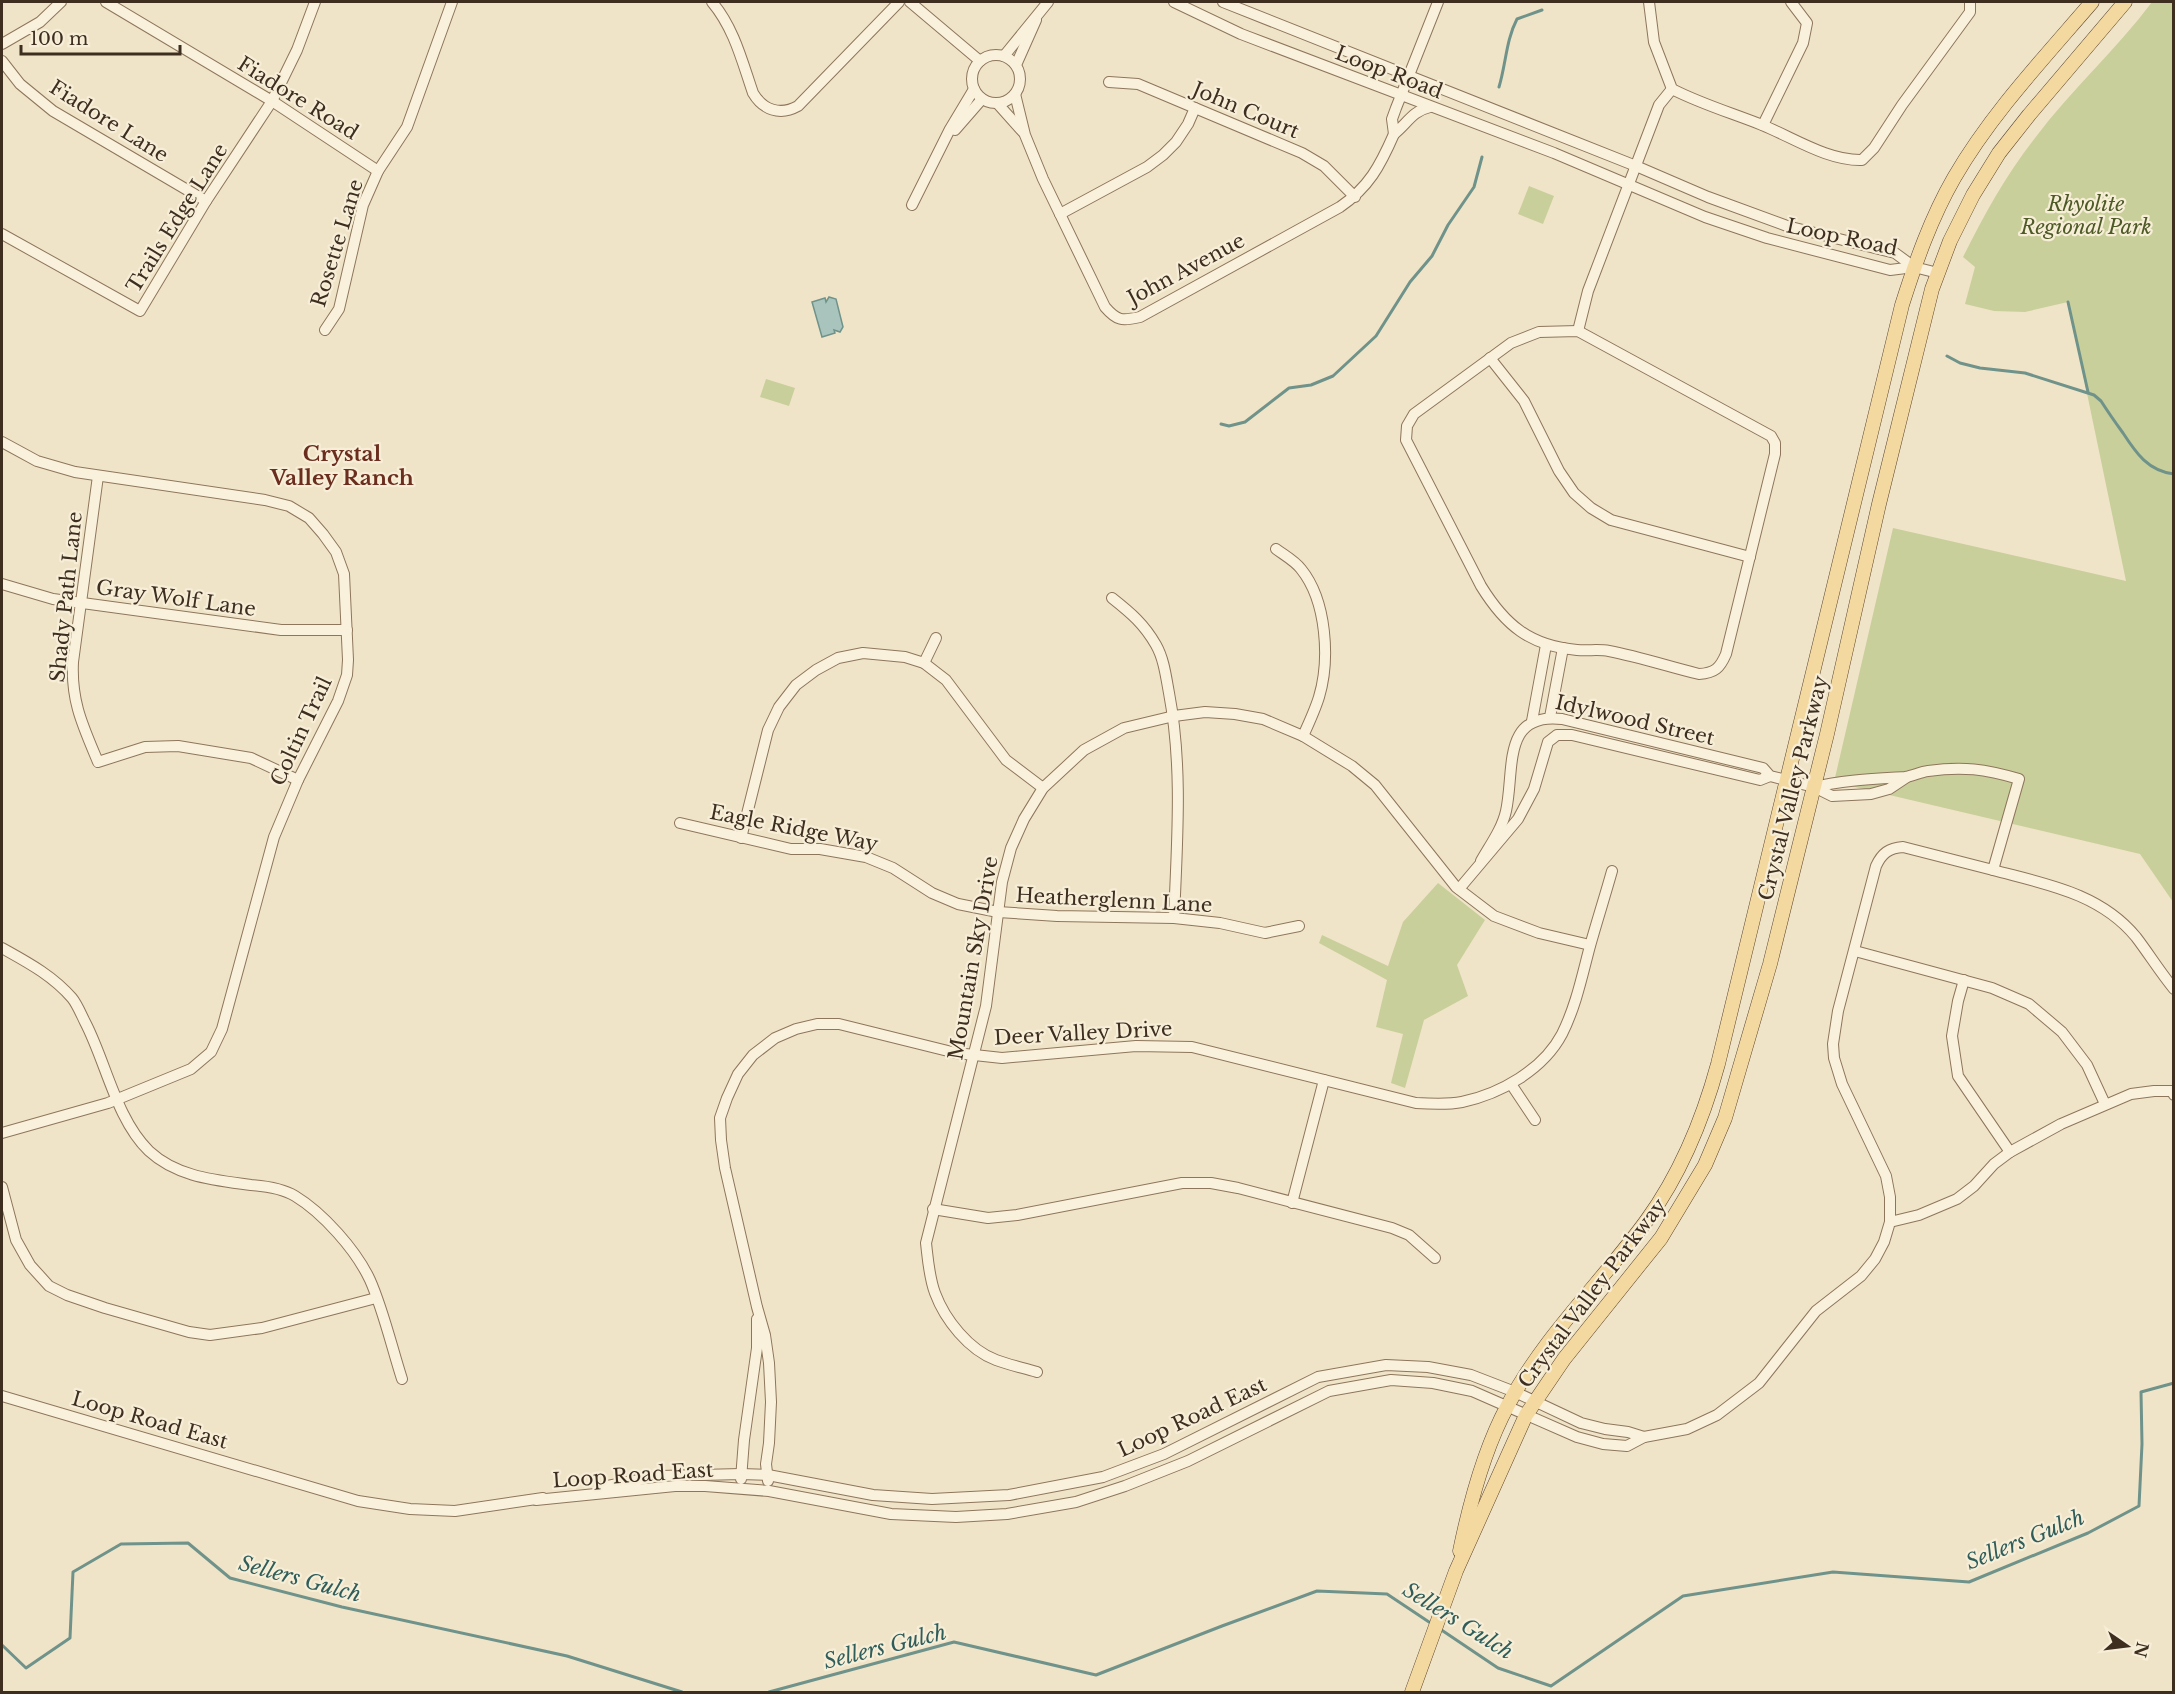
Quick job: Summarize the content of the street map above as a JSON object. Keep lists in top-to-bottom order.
{
  "streets": {
    "main road": ["Crystal Valley Parkway"],
    "street": [
      "Loop Road",
      "Fiadore Road",
      "John Court",
      "Fiadore Lane",
      "Trails Edge Lane",
      "Rosette Lane",
      "John Avenue",
      "Shady Path Lane",
      "Gray Wolf Lane",
      "Idylwood Street",
      "Coltin Trail",
      "Eagle Ridge Way",
      "Heatherglenn Lane",
      "Mountain Sky Drive",
      "Deer Valley Drive",
      "Loop Road East"
    ]
  },
  "crossings": [
    ["Loop Road", "John Avenue"],
    ["Loop Road", "Crystal Valley Parkway"],
    ["Fiadore Road", "Trails Edge Lane"],
    ["Fiadore Road", "Rosette Lane"],
    ["John Court", "John Avenue"],
    ["Fiadore Lane", "Trails Edge Lane"],
    ["Shady Path Lane", "Gray Wolf Lane"],
    ["Shady Path Lane", "Coltin Trail"],
    ["Gray Wolf Lane", "Coltin Trail"],
    ["Idylwood Street", "Crystal Valley Parkway"],
    ["Idylwood Street", "Mountain Sky Drive"],
    ["Crystal Valley Parkway", "Loop Road East"],
    ["Eagle Ridge Way", "Heatherglenn Lane"],
    ["Eagle Ridge Way", "Mountain Sky Drive"],
    ["Heatherglenn Lane", "Mountain Sky Drive"],
    ["Mountain Sky Drive", "Deer Valley Drive"]
  ],
  "districts": ["Crystal Valley Ranch"],
  "water": ["Sellers Gulch"],
  "parks": ["Rhyolite Regional Park"],
  "scale_bar": "100 m",
  "north": "right"
}
